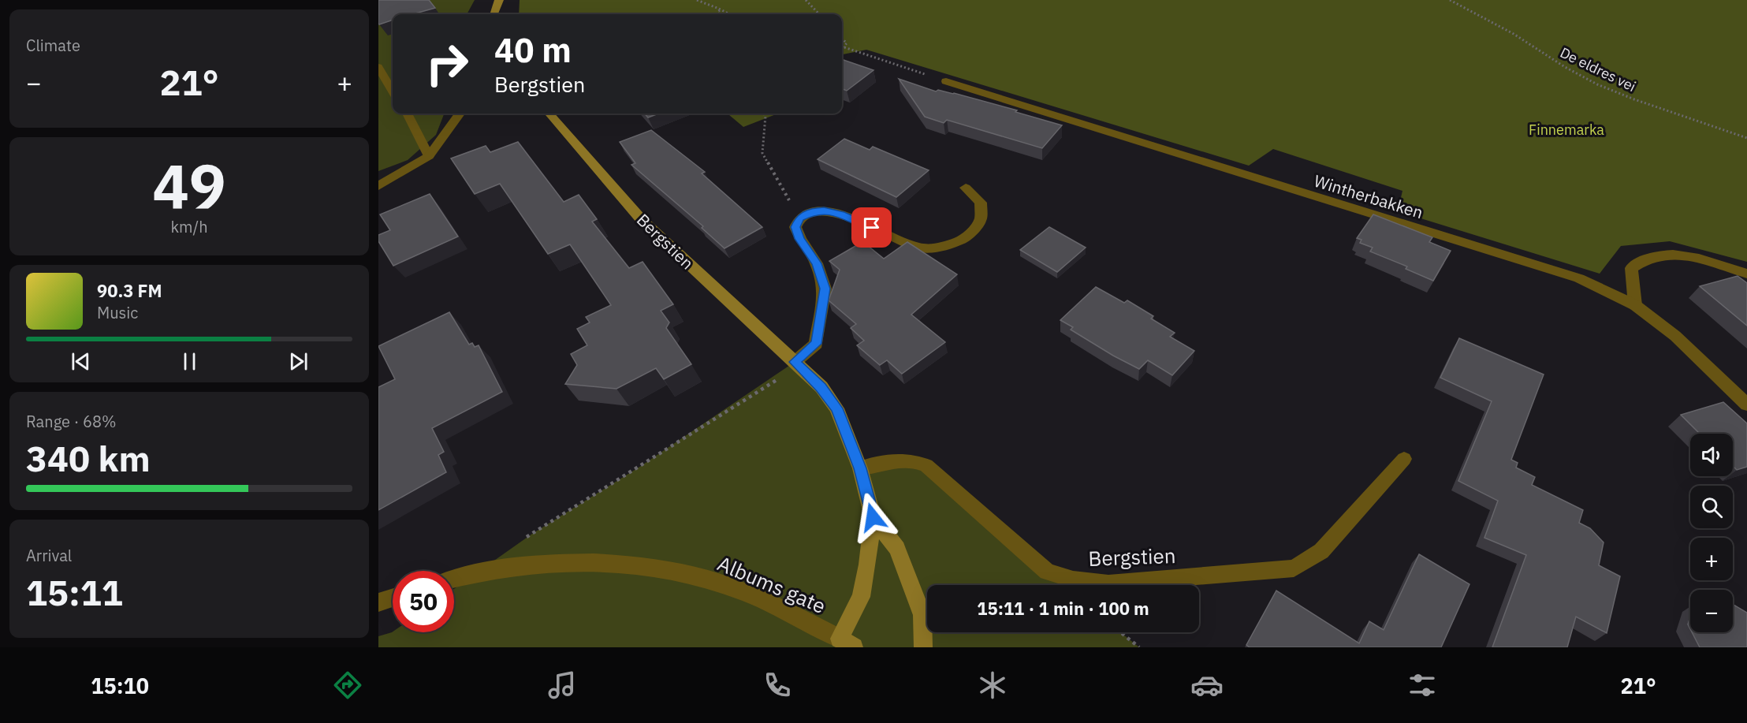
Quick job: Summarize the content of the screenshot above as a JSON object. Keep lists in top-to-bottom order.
{
  "streets": {
    "main road": ["Bergstien"],
    "street": ["Wintherbakken", "Albums gate"],
    "path": ["De eldres vei"]
  },
  "crossings": [
    ["Bergstien", "Albums gate"]
  ],
  "parks": ["Finnemarka"],
  "page": {
    "tile": [
      "Climate",
      ["49", "km/h"],
      ["Range · 68%", "340 km"],
      ["Arrival", "15:11"]
    ],
    "turn": ["40 m", "Bergstien"],
    "heat": ["−", "21°", "+"],
    "song": ["90.3 FM", "Music"],
    "map_buttons": ["+", "−"],
    "limit": "50",
    "trip": "15:11 · 1 min · 100 m",
    "tabs": ["15:10", "21°"]
  }
}
